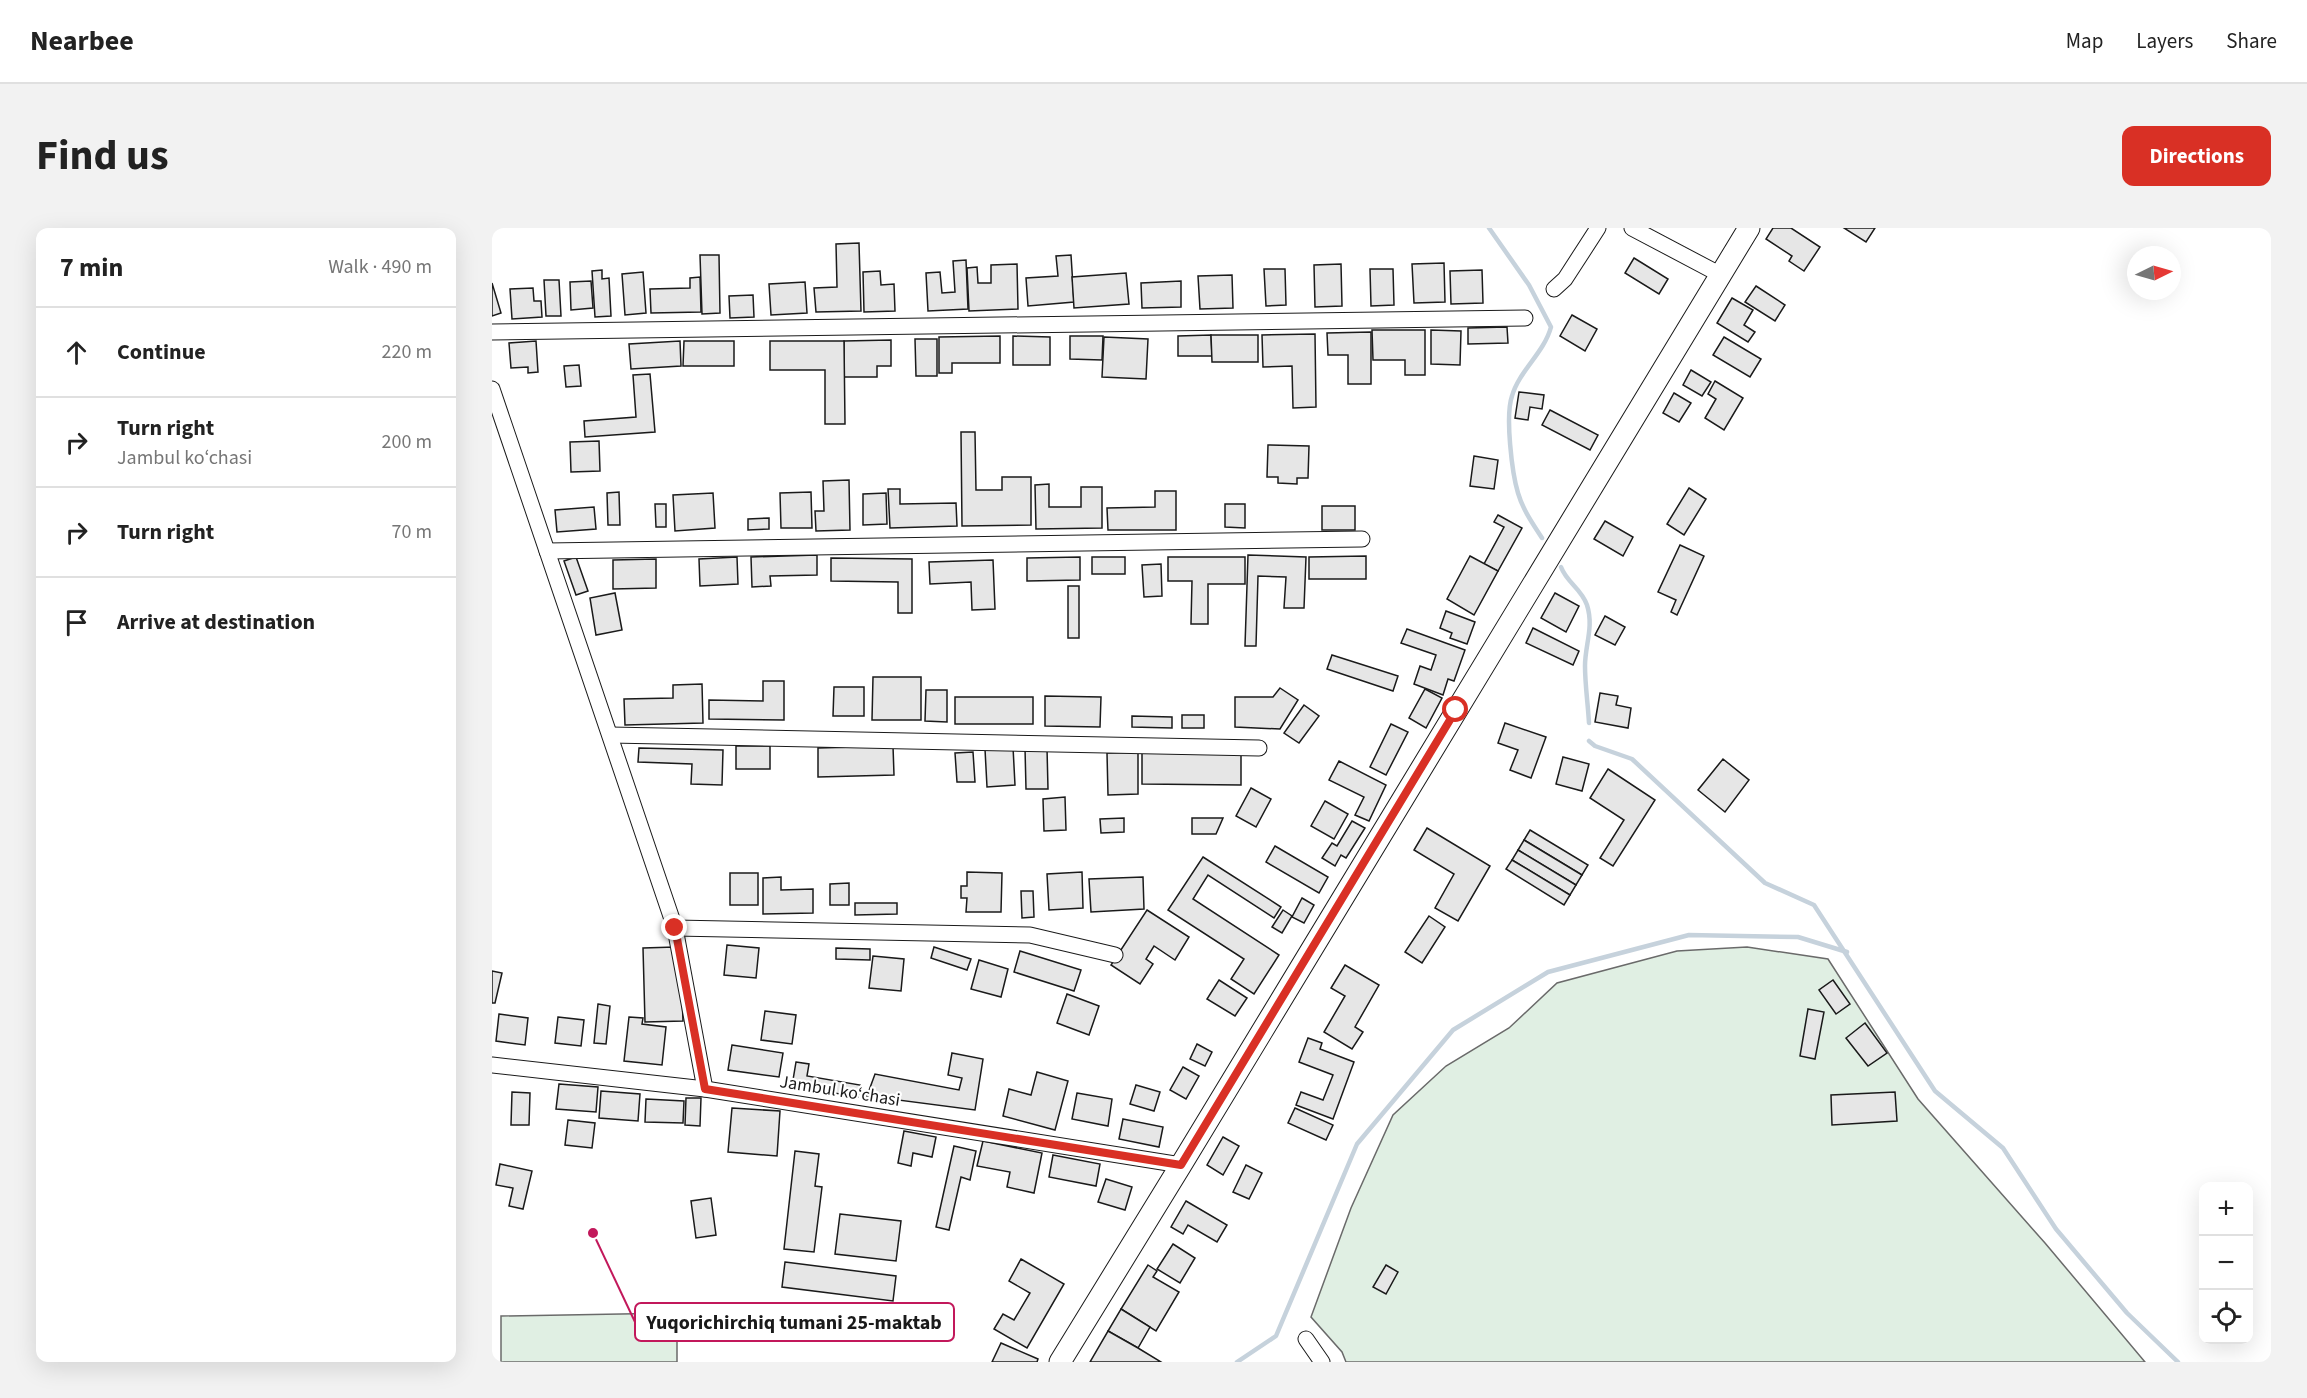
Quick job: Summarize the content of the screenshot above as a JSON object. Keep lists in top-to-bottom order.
{
  "streets": {
    "street": ["Jambul ko‘chasi"]
  },
  "places": ["Yuqorichirchiq tumani 25-maktab"],
  "north": "right",
  "page": {
    "header": "Nearbee",
    "nav": ["Map", "Layers", "Share"],
    "title": "Find us",
    "buttons": "Directions",
    "heading": ["7 min", "Walk · 490 m"],
    "list": [
      ["Continue", "220 m"],
      ["Turn right", "Jambul ko‘chasi", "200 m"],
      ["Turn right", "70 m"],
      "Arrive at destination"
    ],
    "map_buttons": ["+", "−"]
  }
}
